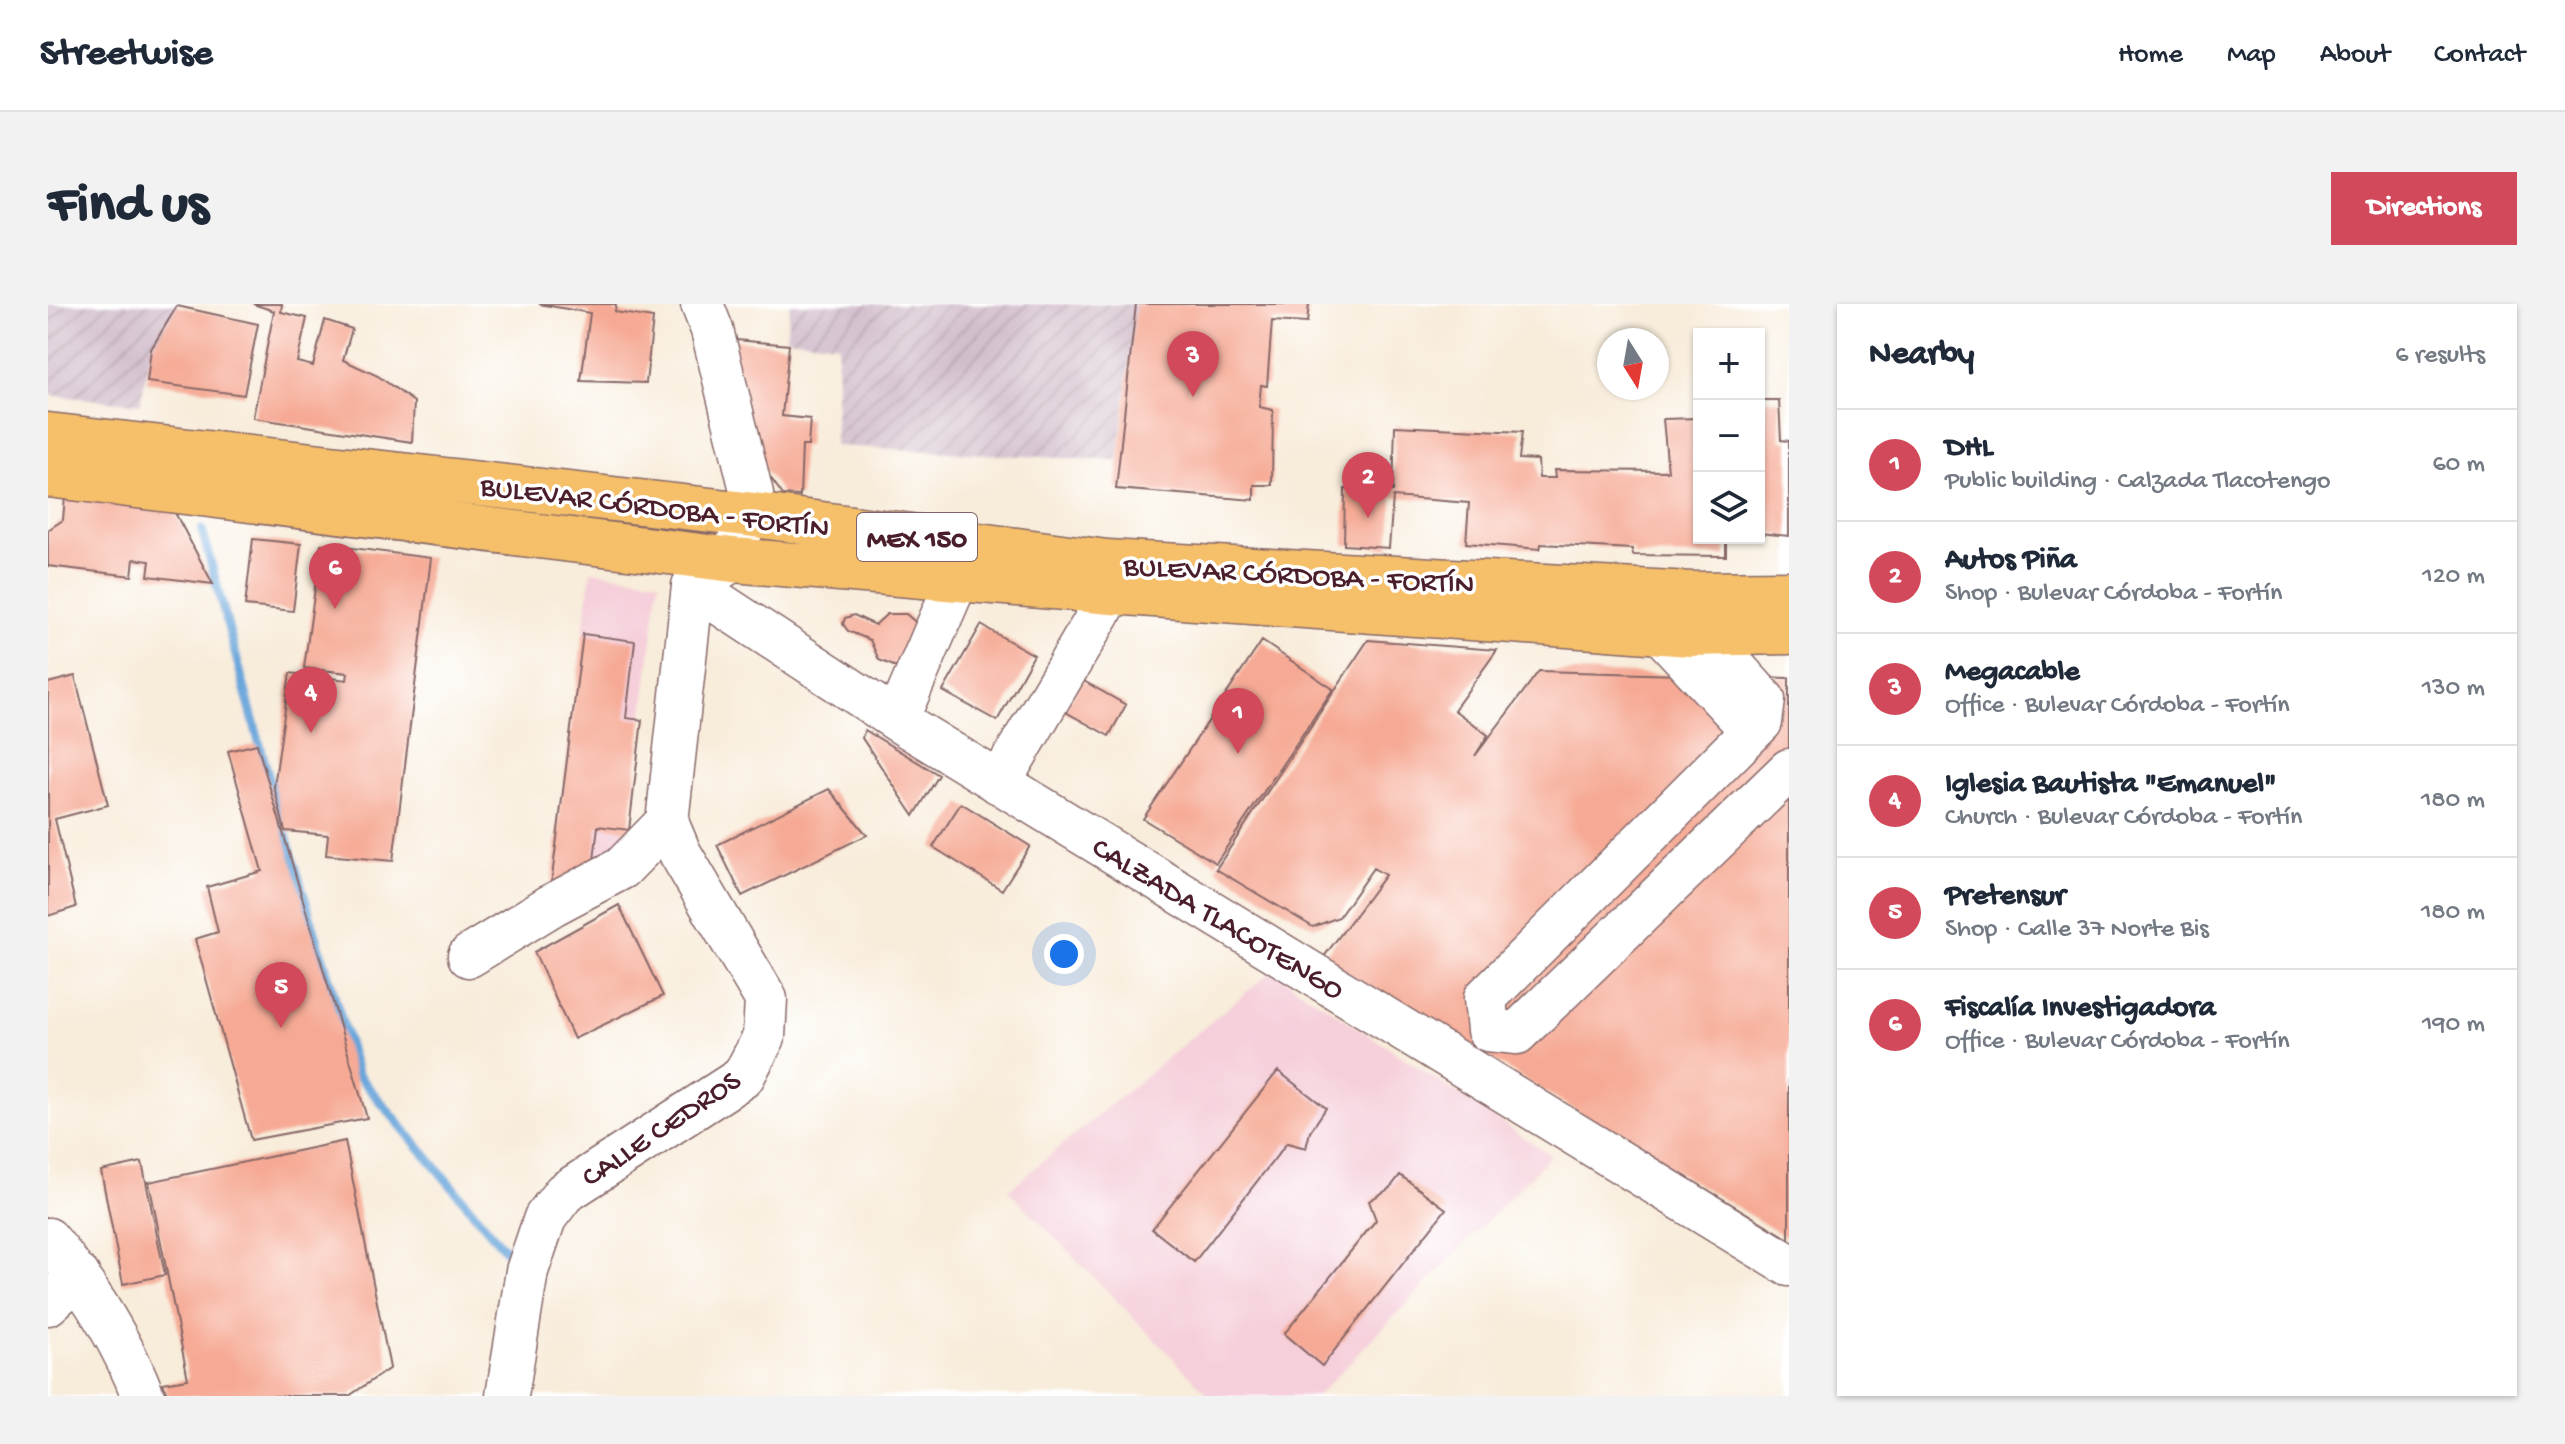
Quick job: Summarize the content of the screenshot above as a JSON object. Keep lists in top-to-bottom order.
{
  "streets": {
    "main road": ["BULEVAR CÓRDOBA - FORTÍN", "MEX 150"],
    "street": ["CALZADA TLACOTENGO", "CALLE CEDROS"]
  },
  "north": "bottom",
  "page": {
    "header": "Streetwise",
    "nav": [
      "Home",
      "Map",
      "About",
      "Contact"
    ],
    "buttons": "Directions",
    "title": "Find us",
    "heading": ["Nearby", "6 results"],
    "map_buttons": ["+", "−"],
    "pins": [
      "3",
      "2",
      "6",
      "4",
      "1",
      "5"
    ],
    "list": [
      {
        "mark": "1",
        "name": "DHL",
        "note": "Public building · Calzada Tlacotengo",
        "value": "60 m"
      },
      {
        "mark": "2",
        "name": "Autos Piña",
        "note": "Shop · Bulevar Córdoba - Fortín",
        "value": "120 m"
      },
      {
        "mark": "3",
        "name": "Megacable",
        "note": "Office · Bulevar Córdoba - Fortín",
        "value": "130 m"
      },
      {
        "mark": "4",
        "name": "Iglesia Bautista \"Emanuel\"",
        "note": "Church · Bulevar Córdoba - Fortín",
        "value": "180 m"
      },
      {
        "mark": "5",
        "name": "Pretensur",
        "note": "Shop · Calle 37 Norte Bis",
        "value": "180 m"
      },
      {
        "mark": "6",
        "name": "Fiscalía Investigadora",
        "note": "Office · Bulevar Córdoba - Fortín",
        "value": "190 m"
      }
    ]
  }
}
